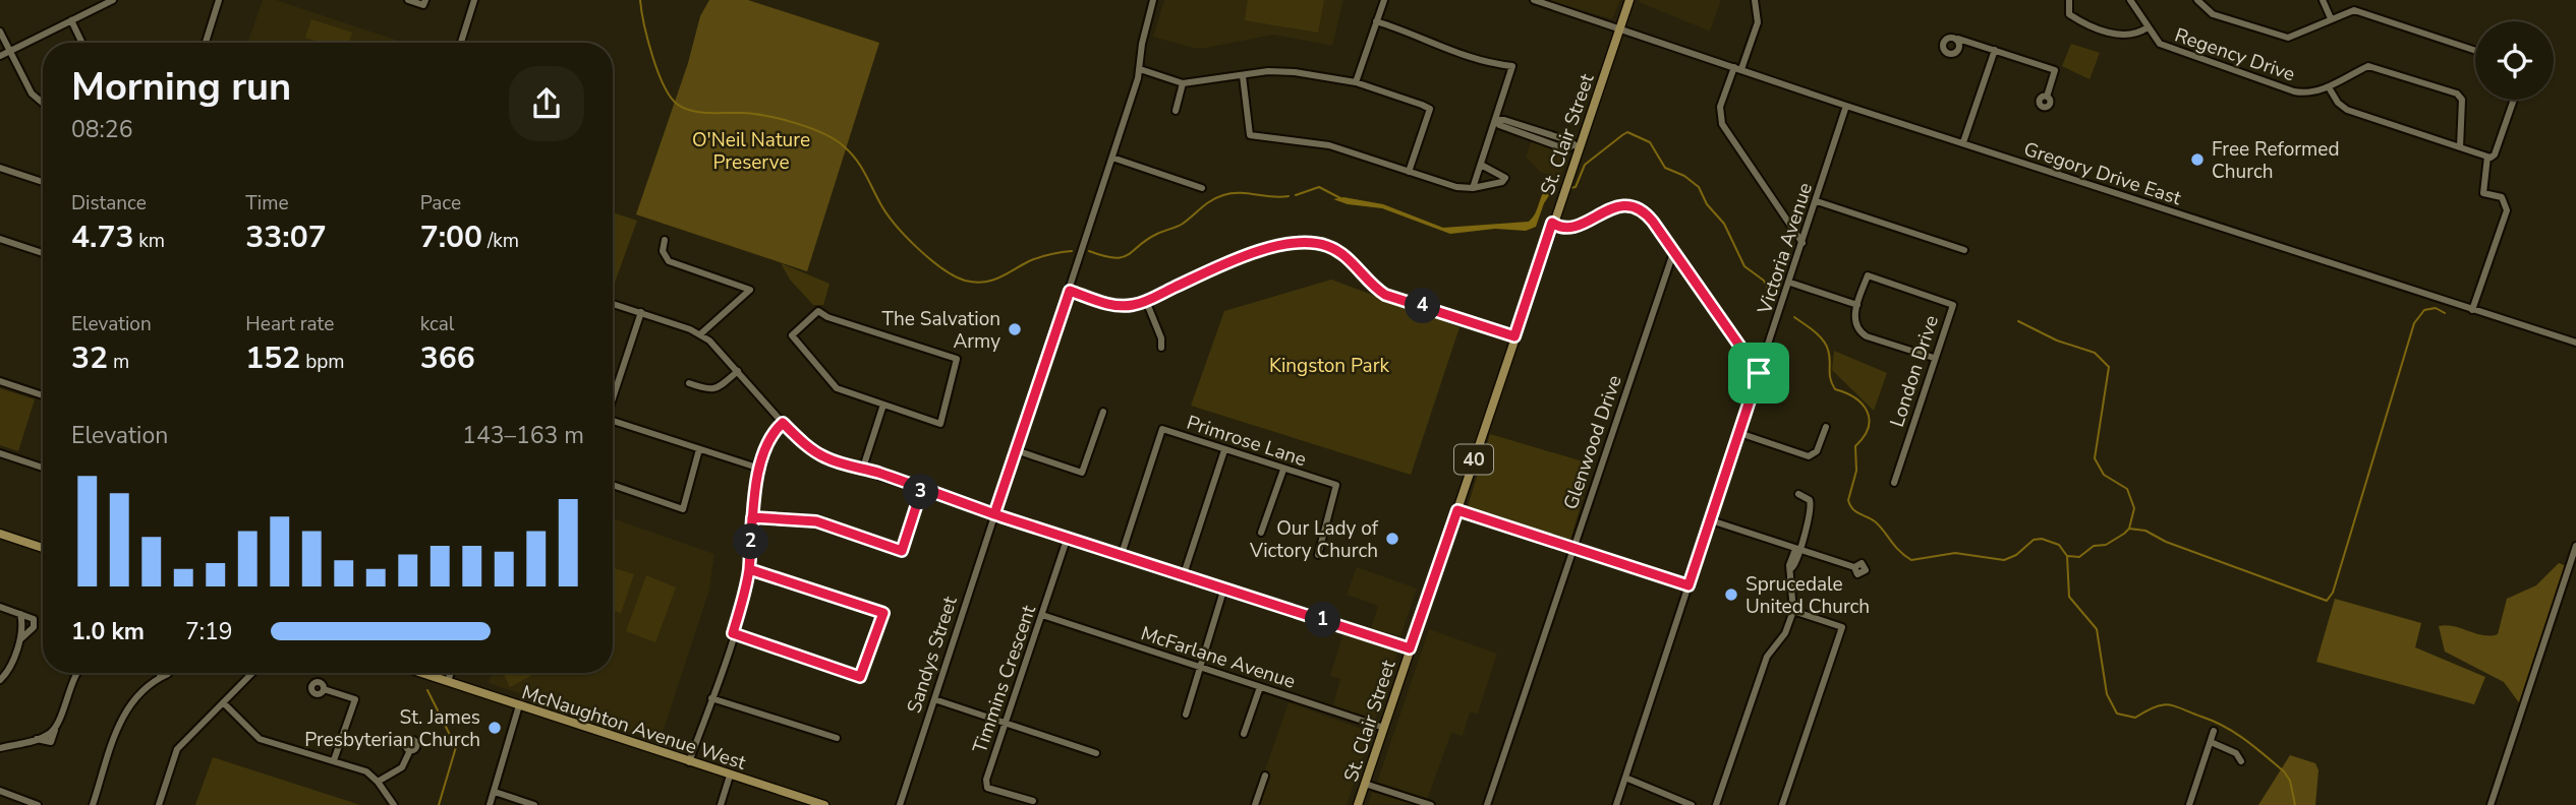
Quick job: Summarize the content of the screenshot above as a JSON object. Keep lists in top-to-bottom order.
{
  "streets": {
    "main road": ["St. Clair Street", "40", "McNaughton Avenue West"],
    "street": [
      "Regency Drive",
      "Gregory Drive East",
      "Victoria Avenue",
      "London Drive",
      "Primrose Lane",
      "Glenwood Drive",
      "Sandys Street",
      "McFarlane Avenue",
      "Timmins Crescent"
    ]
  },
  "crossings": [
    ["St. Clair Street", "Gregory Drive East"],
    ["St. Clair Street", "McFarlane Avenue"],
    ["Gregory Drive East", "Victoria Avenue"],
    ["McFarlane Avenue", "Timmins Crescent"]
  ],
  "parks": ["O'Neil Nature Preserve", "Kingston Park"],
  "places": [
    "Free Reformed Church",
    "The Salvation Army",
    "Our Lady of Victory Church",
    "Sprucedale United Church",
    "St. James Presbyterian Church"
  ],
  "page": {
    "heading": ["Morning run", "08:26"],
    "stats": [
      ["Distance", "4.73 km"],
      ["Time", "33:07"],
      ["Pace", "7:00 /km"],
      ["Elevation", "32 m"],
      ["Heart rate", "152 bpm"],
      ["kcal", "366"]
    ],
    "pins": [
      "4",
      "3",
      "2",
      "1"
    ],
    "chart": ["Elevation", "143–163 m"],
    "list": [
      {
        "name": "1.0 km",
        "note": "7:19"
      }
    ]
  }
}
